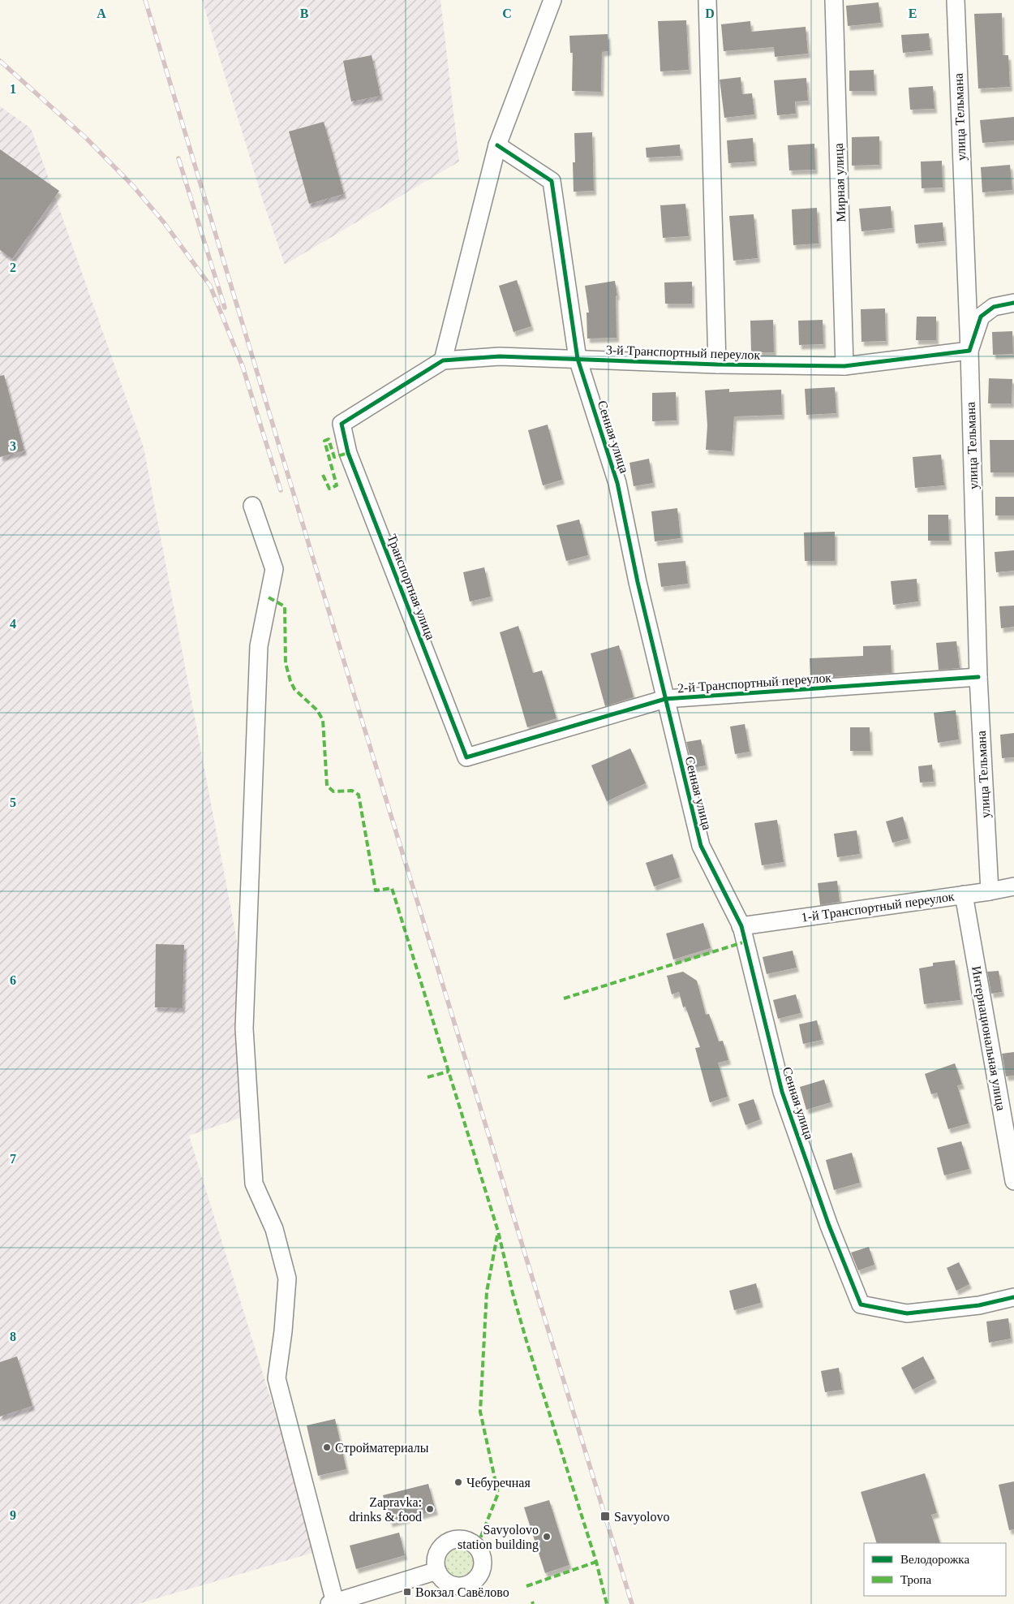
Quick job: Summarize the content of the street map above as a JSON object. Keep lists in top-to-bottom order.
{
  "streets": {
    "street": [
      "улица Тельмана",
      "Мирная улица",
      "3-й Транспортный переулок",
      "Сенная улица",
      "Транспортная улица",
      "2-й Транспортный переулок",
      "1-й Транспортный переулок",
      "Интернациональная улица"
    ]
  },
  "crossings": [
    ["улица Тельмана", "3-й Транспортный переулок"],
    ["улица Тельмана", "2-й Транспортный переулок"],
    ["улица Тельмана", "1-й Транспортный переулок"],
    ["Мирная улица", "3-й Транспортный переулок"],
    ["3-й Транспортный переулок", "Сенная улица"],
    ["3-й Транспортный переулок", "Транспортная улица"],
    ["Сенная улица", "2-й Транспортный переулок"],
    ["Сенная улица", "1-й Транспортный переулок"],
    ["Транспортная улица", "2-й Транспортный переулок"],
    ["1-й Транспортный переулок", "Интернациональная улица"]
  ],
  "places": {
    "other": [
      "Стройматериалы",
      "Чебуречная",
      "Zapravka: drinks & food",
      "Savyolovo station building"
    ],
    "transit": ["Savyolovo", "Вокзал Савёлово"]
  },
  "legend": ["Велодорожка", "Тропа"],
  "grid": {
    "columns": [
      "A",
      "B",
      "C",
      "D",
      "E"
    ],
    "rows": [
      "1",
      "2",
      "3",
      "4",
      "5",
      "6",
      "7",
      "8",
      "9"
    ]
  }
}
